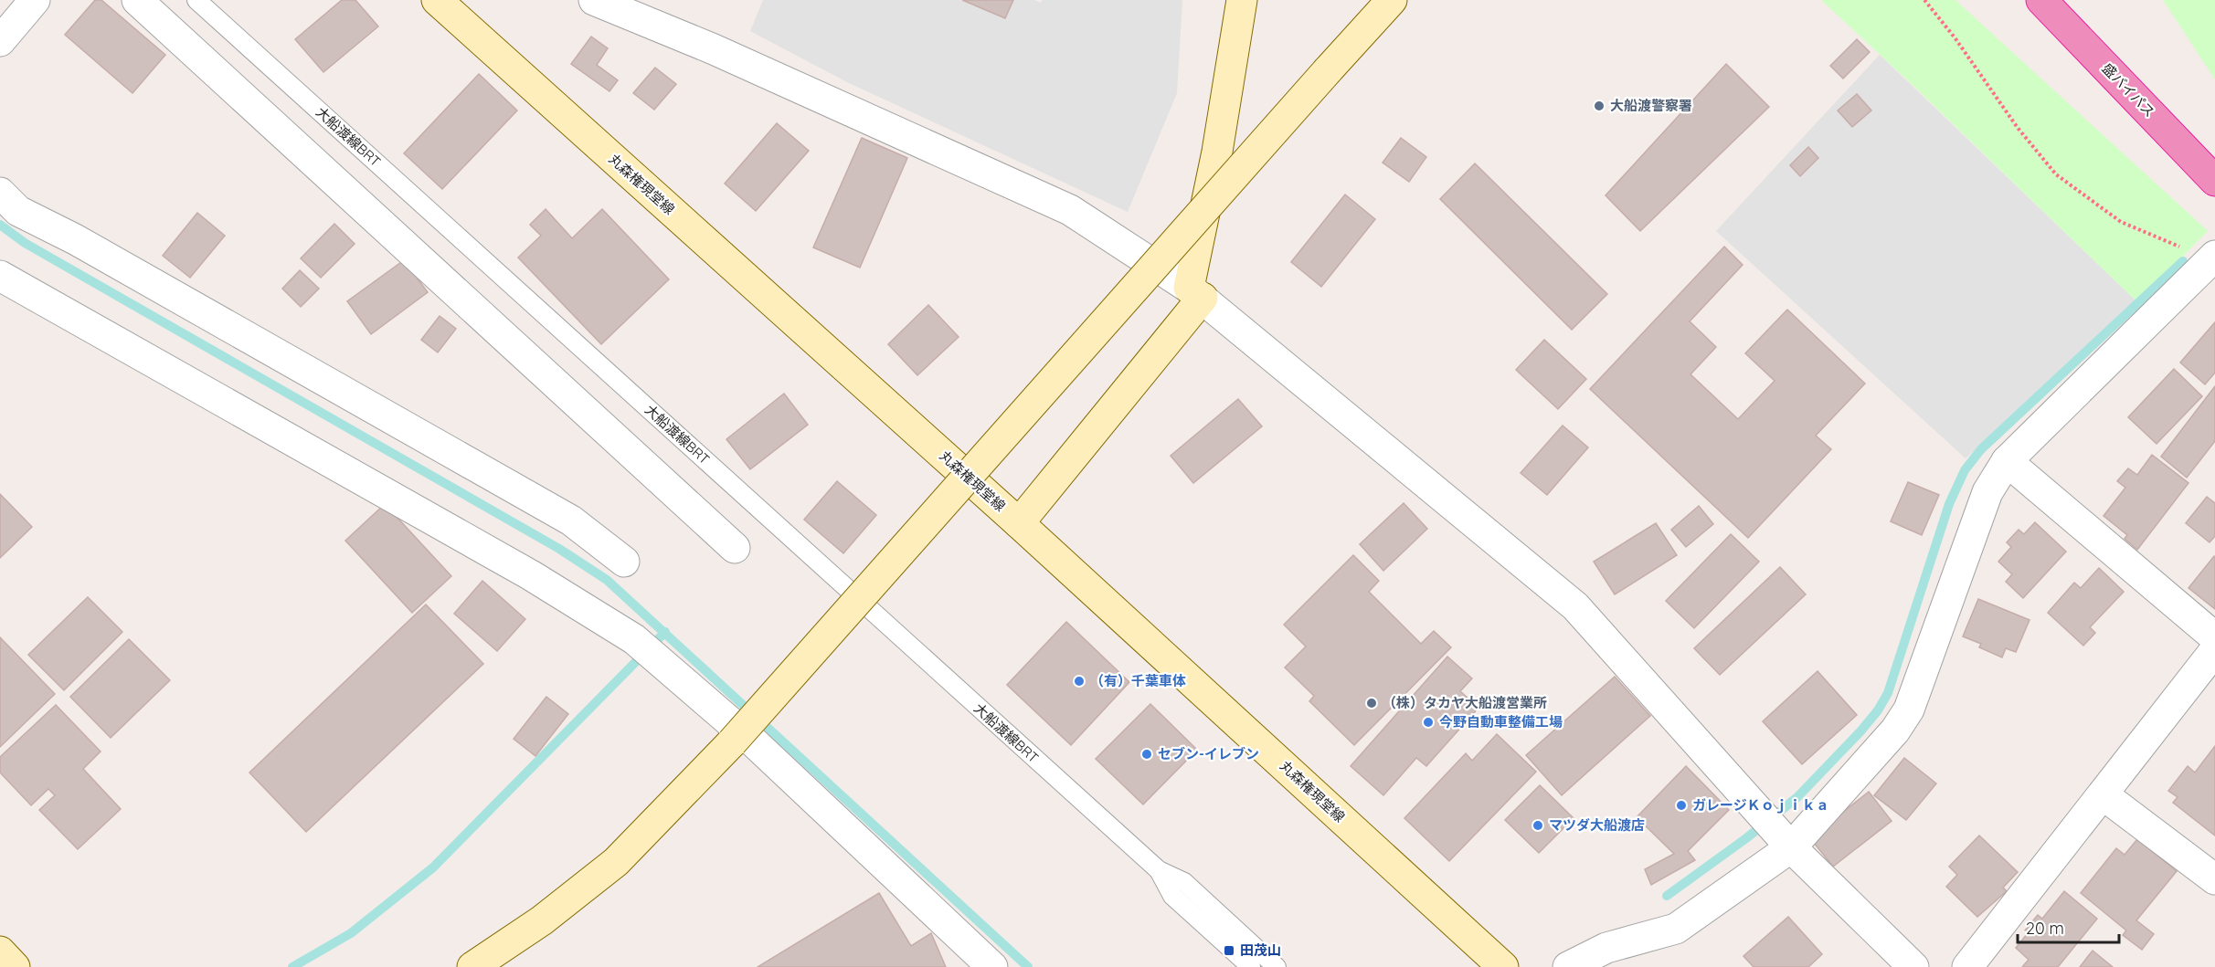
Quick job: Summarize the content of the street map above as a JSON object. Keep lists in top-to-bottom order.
{
  "streets": {
    "highway": ["盛バイパス"],
    "street": ["丸森権現堂線"],
    "lane": ["大船渡線BRT"]
  },
  "places": {
    "other": [
      "大船渡警察署",
      "（有）千葉車体",
      "（株）タカヤ大船渡営業所",
      "今野自動車整備工場",
      "セブン-イレブン",
      "ガレージＫｏｊｉｋａ",
      "マツダ大船渡店"
    ],
    "transit": ["田茂山"]
  },
  "scale_bar": "20 m"
}
